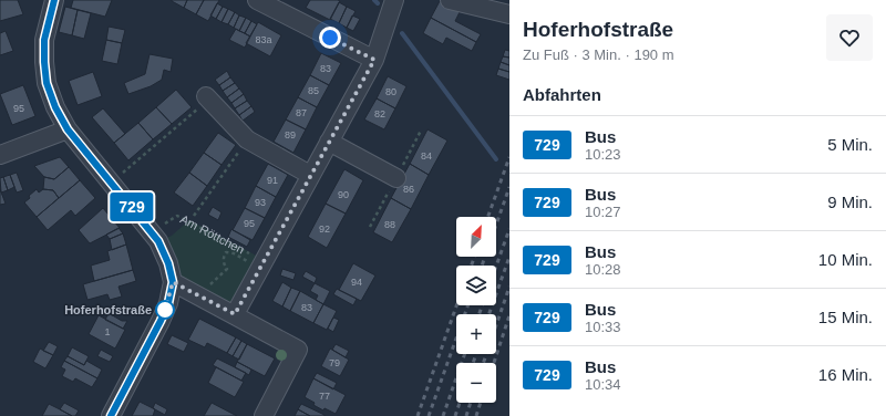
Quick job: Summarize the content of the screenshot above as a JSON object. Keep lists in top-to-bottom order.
{
  "streets": {
    "path": ["Am Röttchen"]
  },
  "places": ["Hoferhofstraße"],
  "lines": ["bus line 729"],
  "house_numbers": [
    "83a",
    "83",
    "85",
    "80",
    "95",
    "87",
    "82",
    "89",
    "84",
    "91",
    "86",
    "90",
    "93",
    "95",
    "88",
    "92",
    "94",
    "83",
    "1",
    "79",
    "77"
  ],
  "north": "top right",
  "page": {
    "on_map": "729",
    "heading": [
      ["Hoferhofstraße", "Zu Fuß · 3 Min. · 190 m"],
      "Abfahrten"
    ],
    "list": [
      {
        "mark": "729",
        "name": "Bus",
        "note": "10:23",
        "value": "5 Min."
      },
      {
        "mark": "729",
        "name": "Bus",
        "note": "10:27",
        "value": "9 Min."
      },
      {
        "mark": "729",
        "name": "Bus",
        "note": "10:28",
        "value": "10 Min."
      },
      {
        "mark": "729",
        "name": "Bus",
        "note": "10:33",
        "value": "15 Min."
      },
      {
        "mark": "729",
        "name": "Bus",
        "note": "10:34",
        "value": "16 Min."
      }
    ],
    "map_buttons": ["+", "−"]
  }
}
